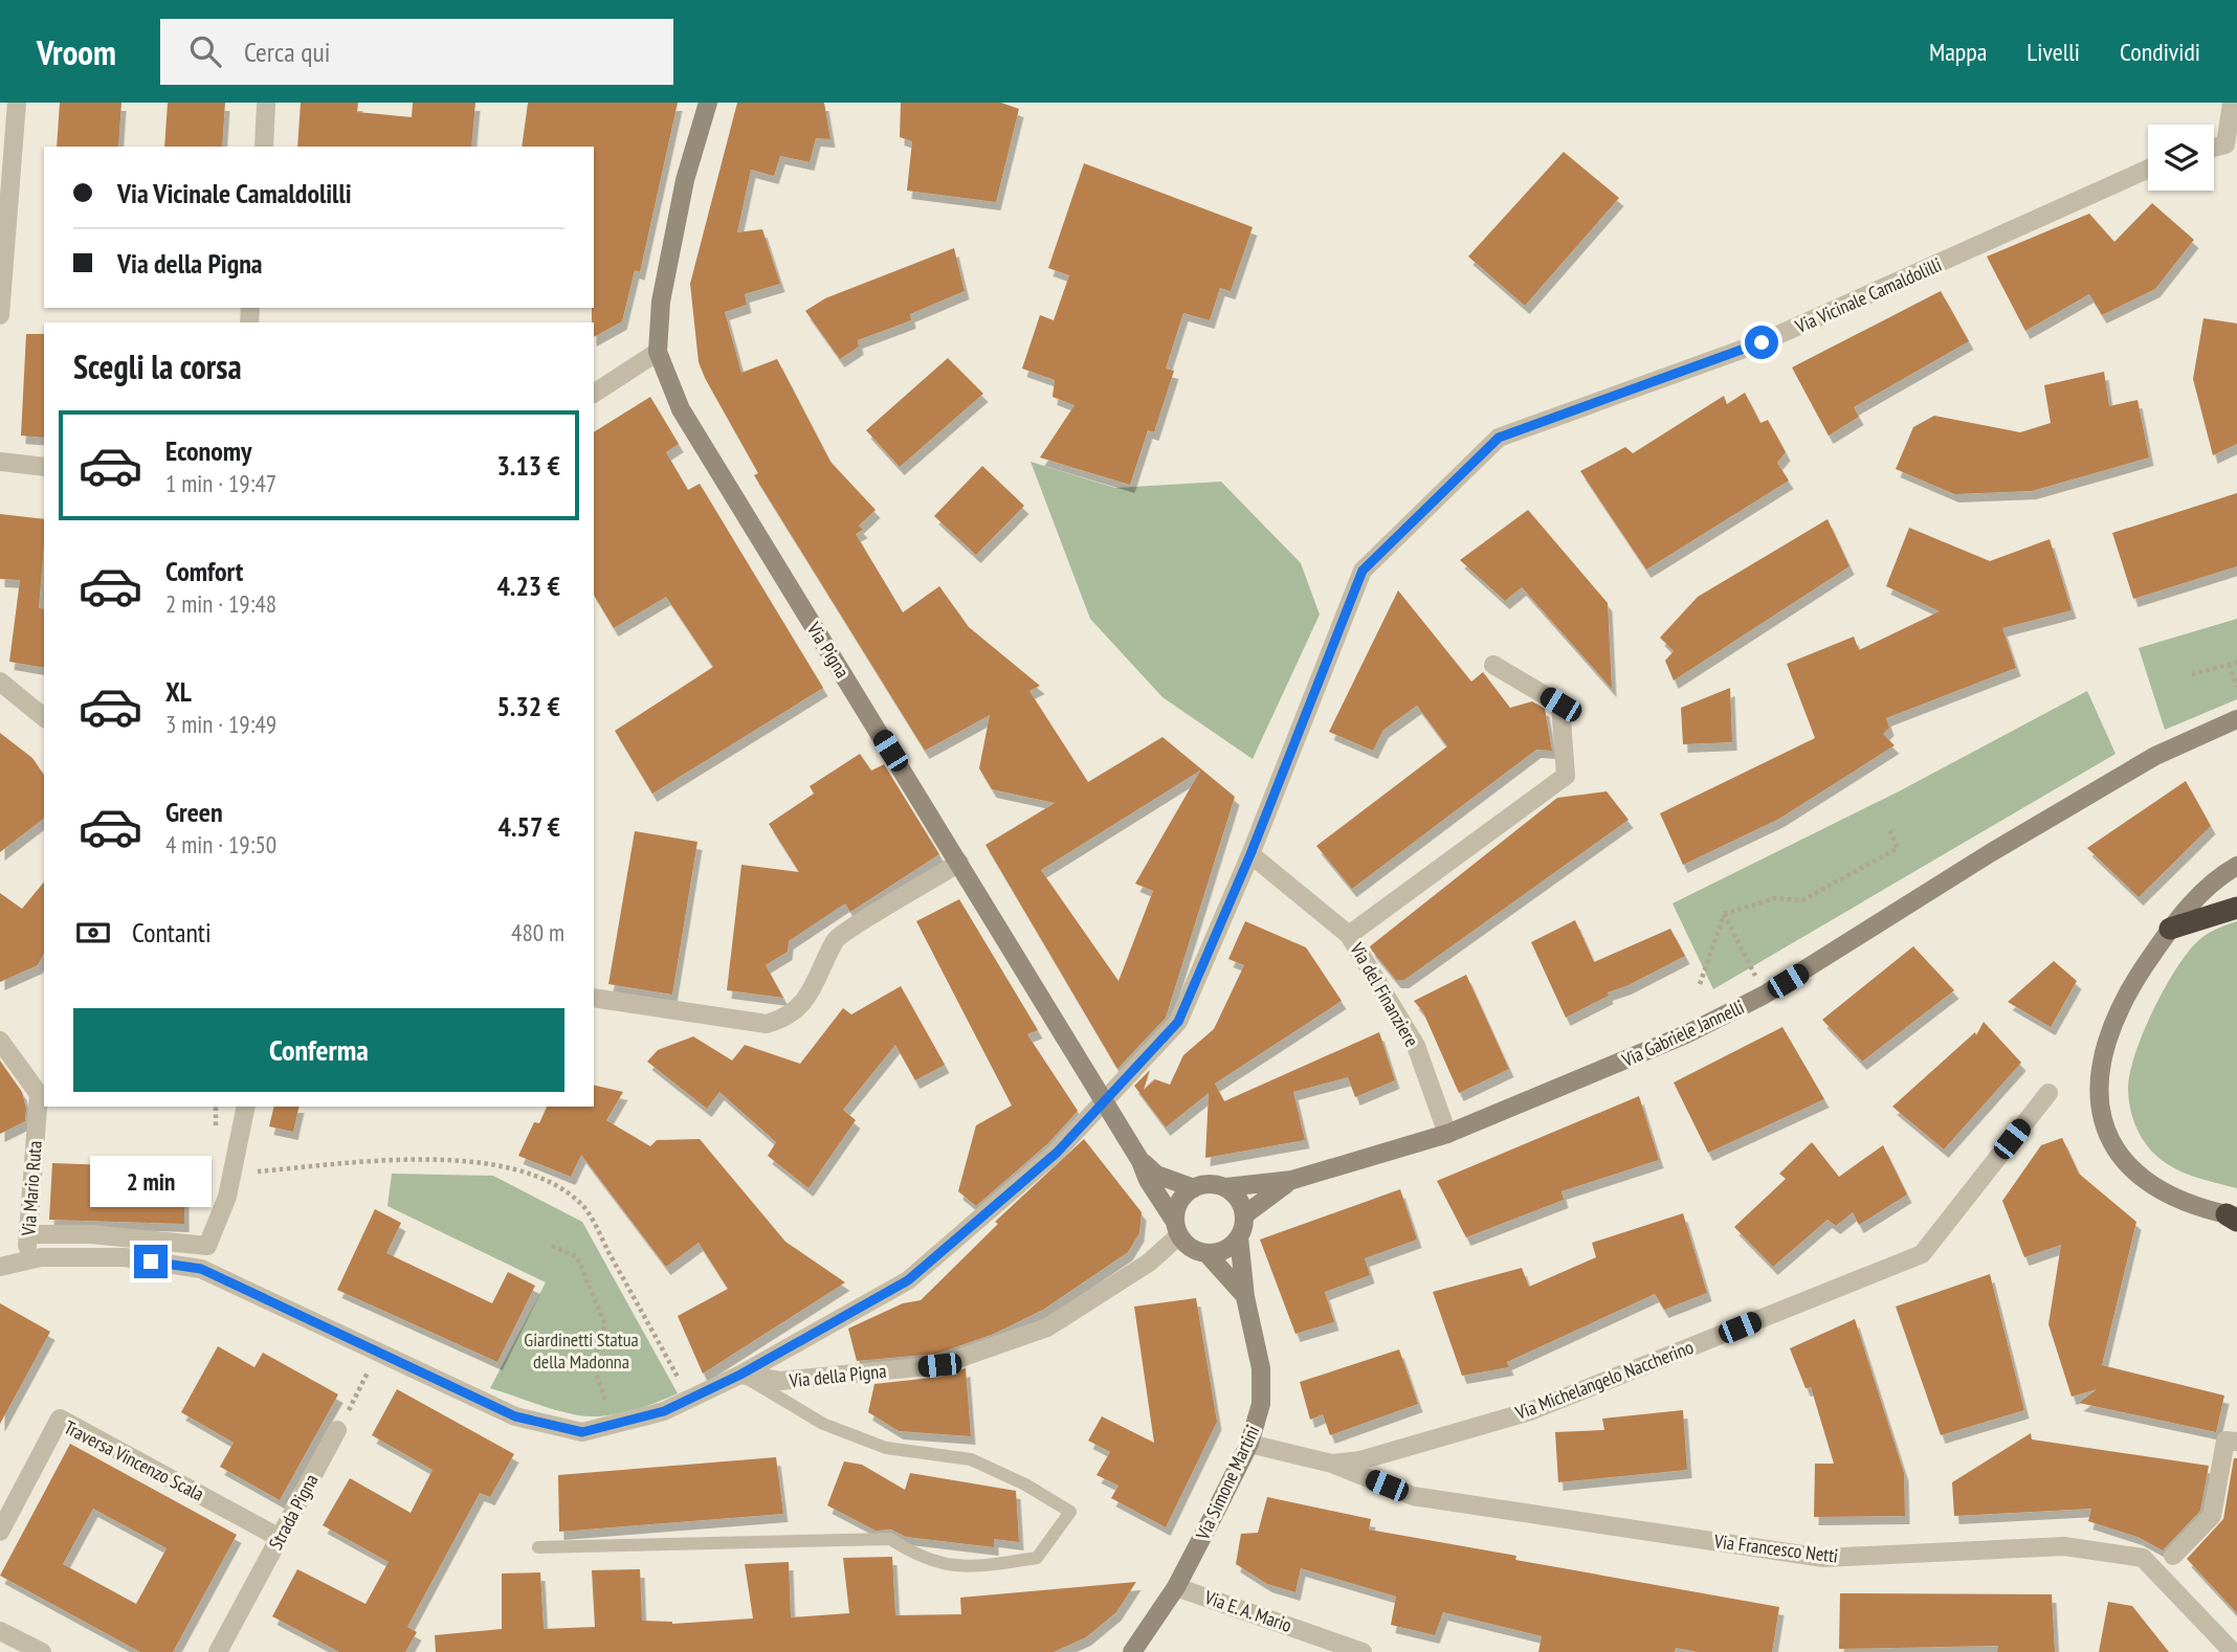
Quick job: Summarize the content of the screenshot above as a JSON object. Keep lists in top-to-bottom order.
{
  "streets": {
    "main road": ["Via Pigna", "Via Gabriele Jannelli", "Via Simone Martini"],
    "street": [
      "Via Vicinale Camaldolilli",
      "Via del Finanziere",
      "Via Mario Ruta",
      "Via della Pigna",
      "Via Michelangelo Naccherino",
      "Traversa Vincenzo Scala",
      "Strada Pigna",
      "Via Francesco Netti",
      "Via E. A. Mario"
    ]
  },
  "crossings": [
    ["Via Vicinale Camaldolilli", "Via del Finanziere"],
    ["Via Vicinale Camaldolilli", "Via della Pigna"],
    ["Via Pigna", "Via Gabriele Jannelli"],
    ["Via Pigna", "Via della Pigna"],
    ["Via Pigna", "Via Simone Martini"],
    ["Via del Finanziere", "Via Gabriele Jannelli"],
    ["Via Gabriele Jannelli", "Via della Pigna"],
    ["Via Gabriele Jannelli", "Via Simone Martini"],
    ["Via della Pigna", "Via Simone Martini"],
    ["Via Michelangelo Naccherino", "Via Simone Martini"],
    ["Via Michelangelo Naccherino", "Via Francesco Netti"],
    ["Traversa Vincenzo Scala", "Strada Pigna"],
    ["Via Simone Martini", "Via E. A. Mario"]
  ],
  "parks": ["Giardinetti Statua della Madonna"],
  "page": {
    "header": "Vroom",
    "search": "Cerca qui",
    "nav": ["Mappa", "Livelli", "Condividi"],
    "banner": ["Via Vicinale Camaldolilli", "Via della Pigna"],
    "heading": "Scegli la corsa",
    "list": [
      {
        "name": "Economy",
        "note": "1 min · 19:47",
        "value": "3.13 €"
      },
      {
        "name": "Comfort",
        "note": "2 min · 19:48",
        "value": "4.23 €"
      },
      {
        "name": "XL",
        "note": "3 min · 19:49",
        "value": "5.32 €"
      },
      {
        "name": "Green",
        "note": "4 min · 19:50",
        "value": "4.57 €"
      }
    ],
    "pay": ["Contanti", "480 m"],
    "buttons": "Conferma",
    "bubble": "2 min"
  }
}
